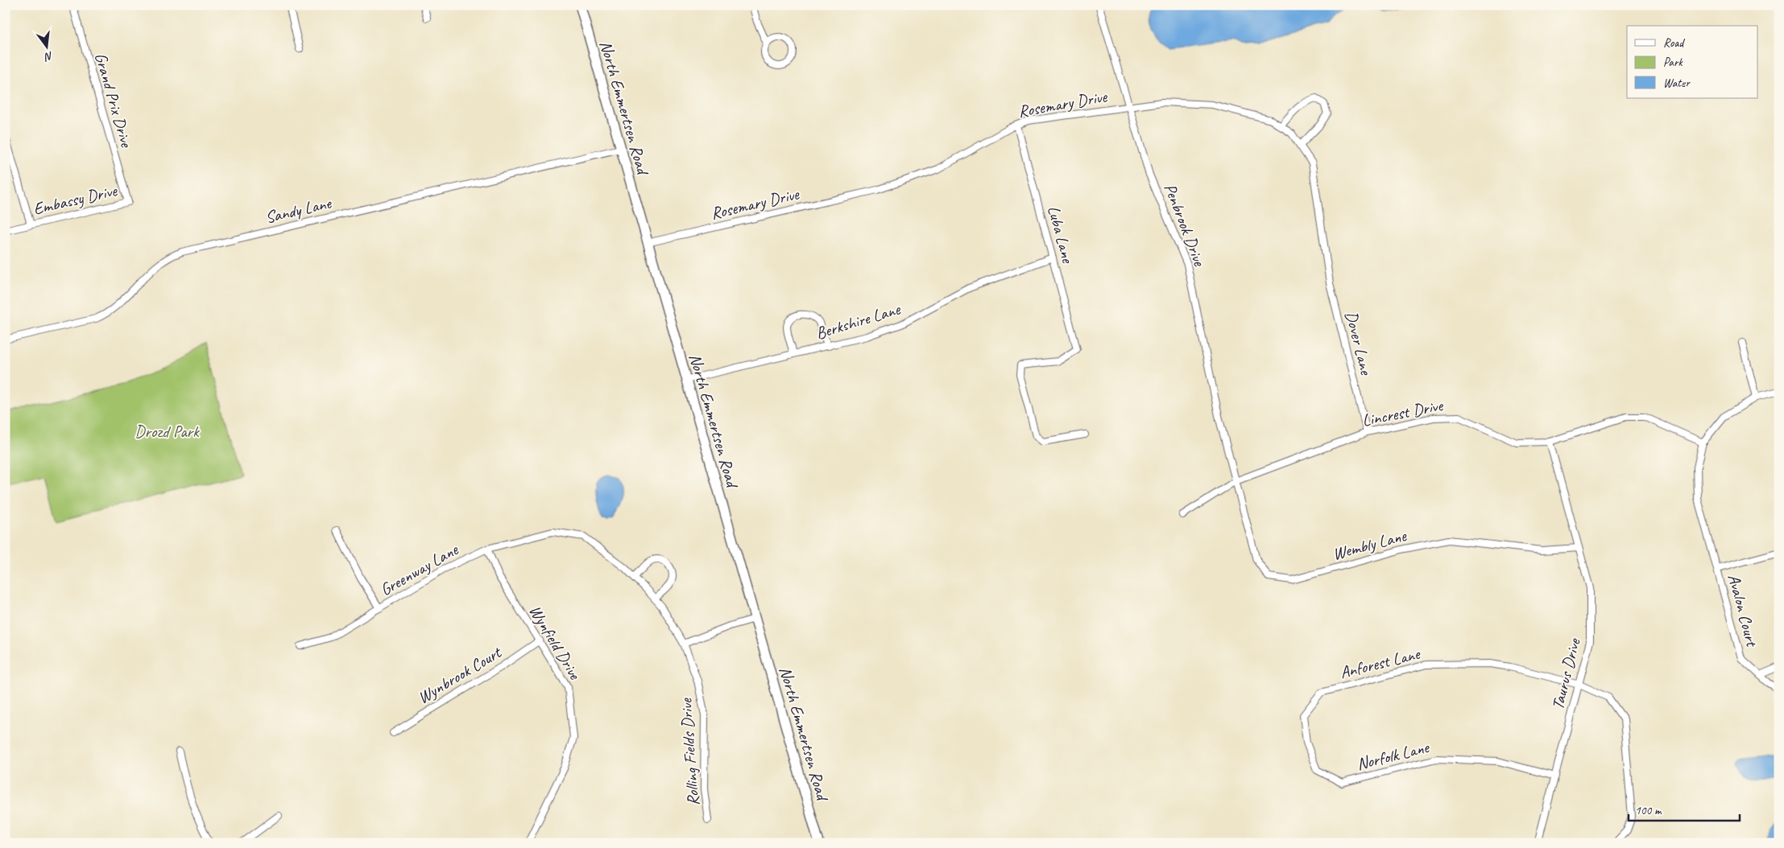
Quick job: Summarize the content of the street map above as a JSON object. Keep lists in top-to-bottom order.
{
  "streets": {
    "street": [
      "Grand Prix Drive",
      "Rosemary Drive",
      "North Emmertsen Road",
      "Embassy Drive",
      "Sandy Lane",
      "Penbrook Drive",
      "Luba Lane",
      "Berkshire Lane",
      "Dover Lane",
      "Lincrest Drive",
      "Wembly Lane",
      "Greenway Lane",
      "Avalon Court",
      "Wynfield Drive",
      "Anforest Lane",
      "Taurus Drive",
      "Wynbrook Court",
      "Rolling Fields Drive",
      "Norfolk Lane"
    ]
  },
  "crossings": [
    ["Grand Prix Drive", "Embassy Drive"],
    ["Rosemary Drive", "North Emmertsen Road"],
    ["Rosemary Drive", "Penbrook Drive"],
    ["Rosemary Drive", "Luba Lane"],
    ["Rosemary Drive", "Dover Lane"],
    ["North Emmertsen Road", "Sandy Lane"],
    ["North Emmertsen Road", "Berkshire Lane"],
    ["Penbrook Drive", "Lincrest Drive"],
    ["Penbrook Drive", "Wembly Lane"],
    ["Luba Lane", "Berkshire Lane"],
    ["Dover Lane", "Lincrest Drive"],
    ["Lincrest Drive", "Wembly Lane"],
    ["Lincrest Drive", "Avalon Court"],
    ["Lincrest Drive", "Taurus Drive"],
    ["Wembly Lane", "Taurus Drive"],
    ["Greenway Lane", "Wynfield Drive"],
    ["Greenway Lane", "Rolling Fields Drive"],
    ["Wynfield Drive", "Wynbrook Court"],
    ["Anforest Lane", "Taurus Drive"],
    ["Anforest Lane", "Norfolk Lane"],
    ["Taurus Drive", "Norfolk Lane"]
  ],
  "parks": ["Drozd Park"],
  "legend": ["Road", "Park", "Water"],
  "scale_bar": "100 m",
  "north": "bottom"
}
